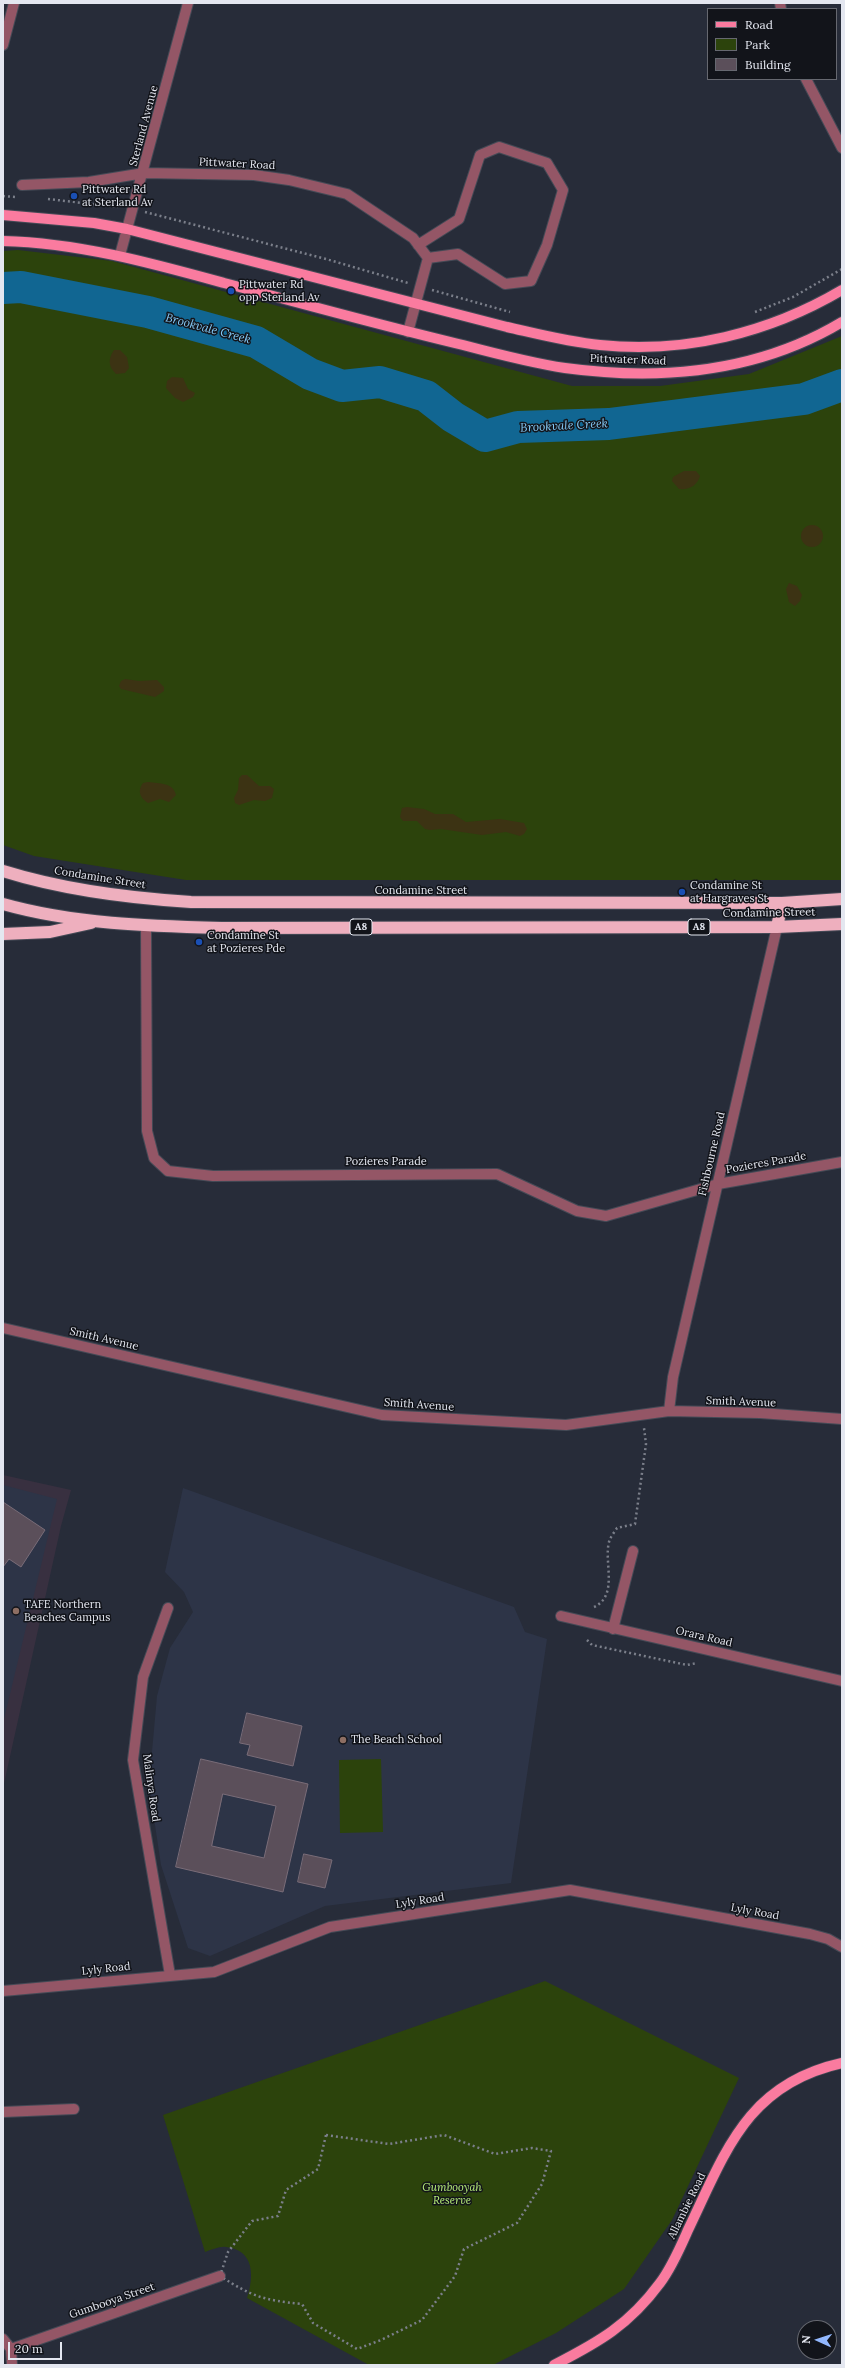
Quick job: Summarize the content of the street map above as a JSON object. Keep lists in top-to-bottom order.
{
  "streets": {
    "highway": ["Condamine Street", "A8", "Fishbourne Road"],
    "main road": ["Pittwater Road", "Allambie Road"],
    "street": [
      "Sterland Avenue",
      "Pozieres Parade",
      "Smith Avenue",
      "Orara Road",
      "Malinya Road",
      "Lyly Road",
      "Gumbooya Street"
    ]
  },
  "crossings": [
    ["Sterland Avenue", "Pittwater Road"],
    ["Condamine Street", "Fishbourne Road"],
    ["Condamine Street", "Pozieres Parade"],
    ["Fishbourne Road", "Pozieres Parade"],
    ["Fishbourne Road", "Smith Avenue"],
    ["Malinya Road", "Lyly Road"]
  ],
  "water": ["Brookvale Creek"],
  "parks": ["Gumbooyah Reserve"],
  "places": [
    "Pittwater Rd at Sterland Av",
    "Pittwater Rd opp Sterland Av",
    "Condamine St at Hargraves St",
    "Condamine St at Pozieres Pde",
    "TAFE Northern Beaches Campus",
    "The Beach School"
  ],
  "legend": ["Road", "Park", "Building"],
  "scale_bar": "20 m",
  "north": "left"
}
